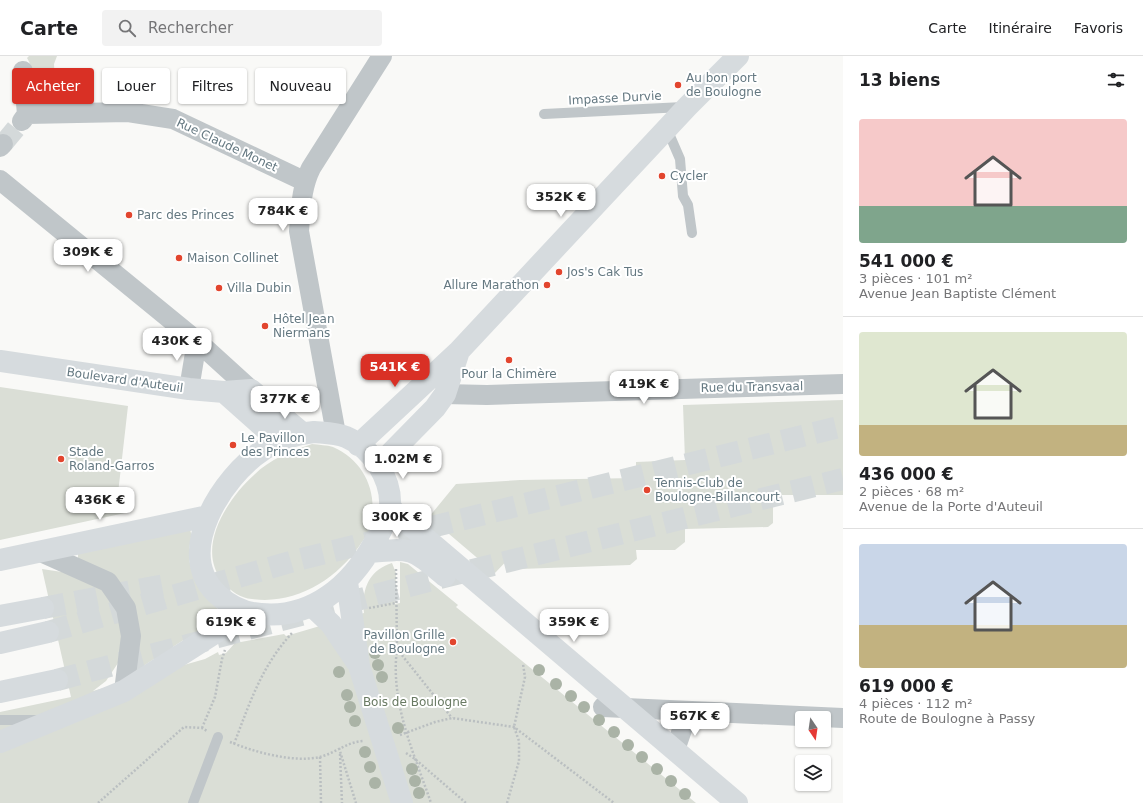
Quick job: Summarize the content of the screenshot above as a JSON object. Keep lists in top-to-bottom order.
{
  "streets": {
    "main road": ["Boulevard d'Auteuil"],
    "street": ["Rue Claude Monet", "Rue du Transvaal"],
    "lane": ["Impasse Durvie"]
  },
  "parks": ["Bois de Boulogne"],
  "places": [
    "Au bon port de Boulogne",
    "Cycler",
    "Parc des Princes",
    "Maison Collinet",
    "Jos's Cak Tus",
    "Allure Marathon",
    "Villa Dubin",
    "Hôtel Jean Niermans",
    "Pour la Chimère",
    "Le Pavillon des Princes",
    "Stade Roland-Garros",
    "Tennis-Club de Boulogne-Billancourt",
    "Pavillon Grille de Boulogne"
  ],
  "north": "bottom",
  "page": {
    "header": "Carte",
    "search": "Rechercher",
    "nav": ["Carte", "Itinéraire", "Favoris"],
    "heading": "13 biens",
    "chip": [
      "Acheter",
      "Louer",
      "Filtres",
      "Nouveau"
    ],
    "list": [
      {
        "name": "541 000 €",
        "note": "3 pièces · 101 m² · Avenue Jean Baptiste Clément"
      },
      {
        "name": "436 000 €",
        "note": "2 pièces · 68 m² · Avenue de la Porte d'Auteuil"
      },
      {
        "name": "619 000 €",
        "note": "4 pièces · 112 m² · Route de Boulogne à Passy"
      }
    ],
    "price": [
      "352K €",
      "784K €",
      "309K €",
      "430K €",
      "541K €",
      "419K €",
      "377K €",
      "1.02M €",
      "436K €",
      "300K €",
      "619K €",
      "359K €",
      "567K €"
    ]
  }
}
